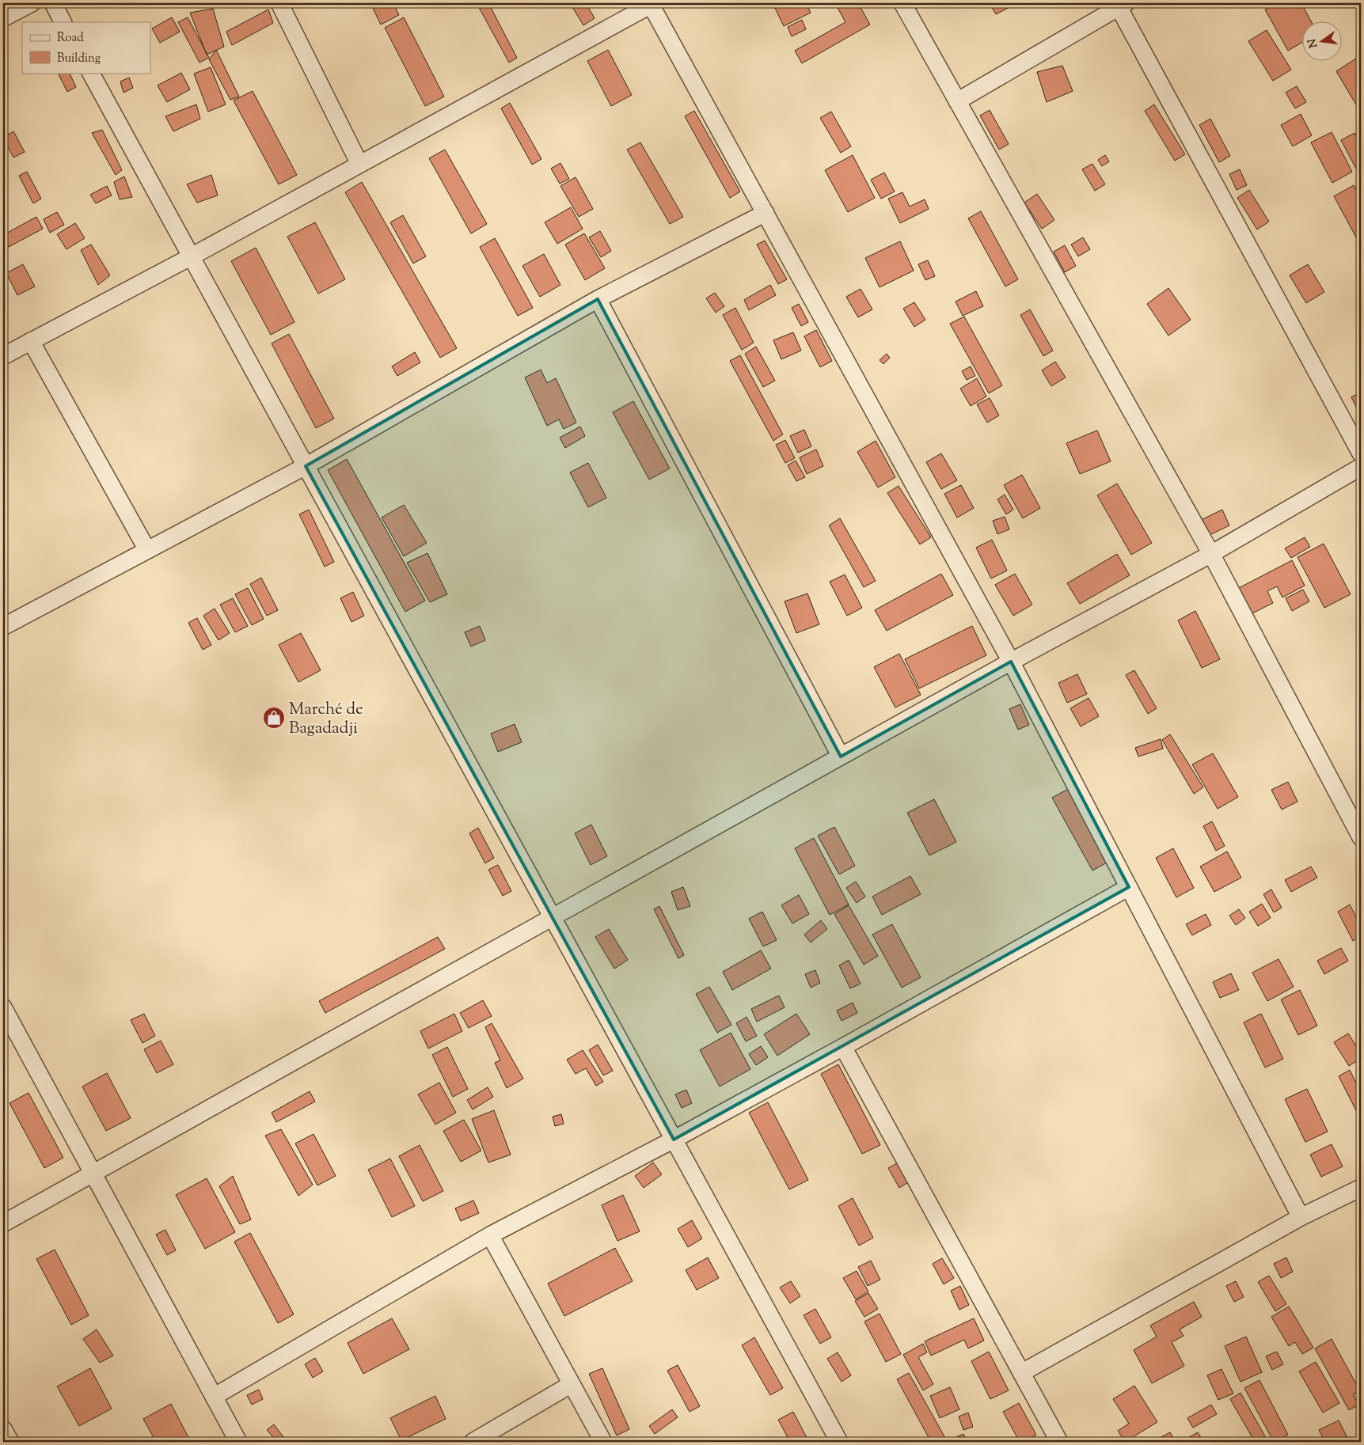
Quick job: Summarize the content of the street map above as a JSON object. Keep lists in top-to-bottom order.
{
  "places": {
    "shop": ["Marché de Bagadadji"]
  },
  "legend": ["Road", "Building"],
  "north": "left"
}
